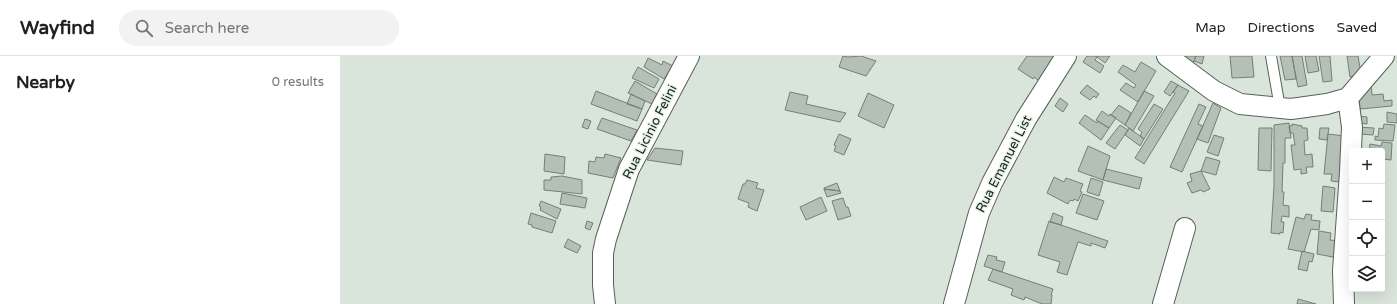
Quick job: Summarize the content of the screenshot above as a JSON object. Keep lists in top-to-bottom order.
{
  "streets": {
    "street": ["Rua Licinio Felini", "Rua Emanuel List"]
  },
  "page": {
    "header": "Wayfind",
    "search": "Search here",
    "nav": ["Map", "Directions", "Saved"],
    "heading": ["Nearby", "0 results"],
    "map_buttons": ["+", "−"]
  }
}
